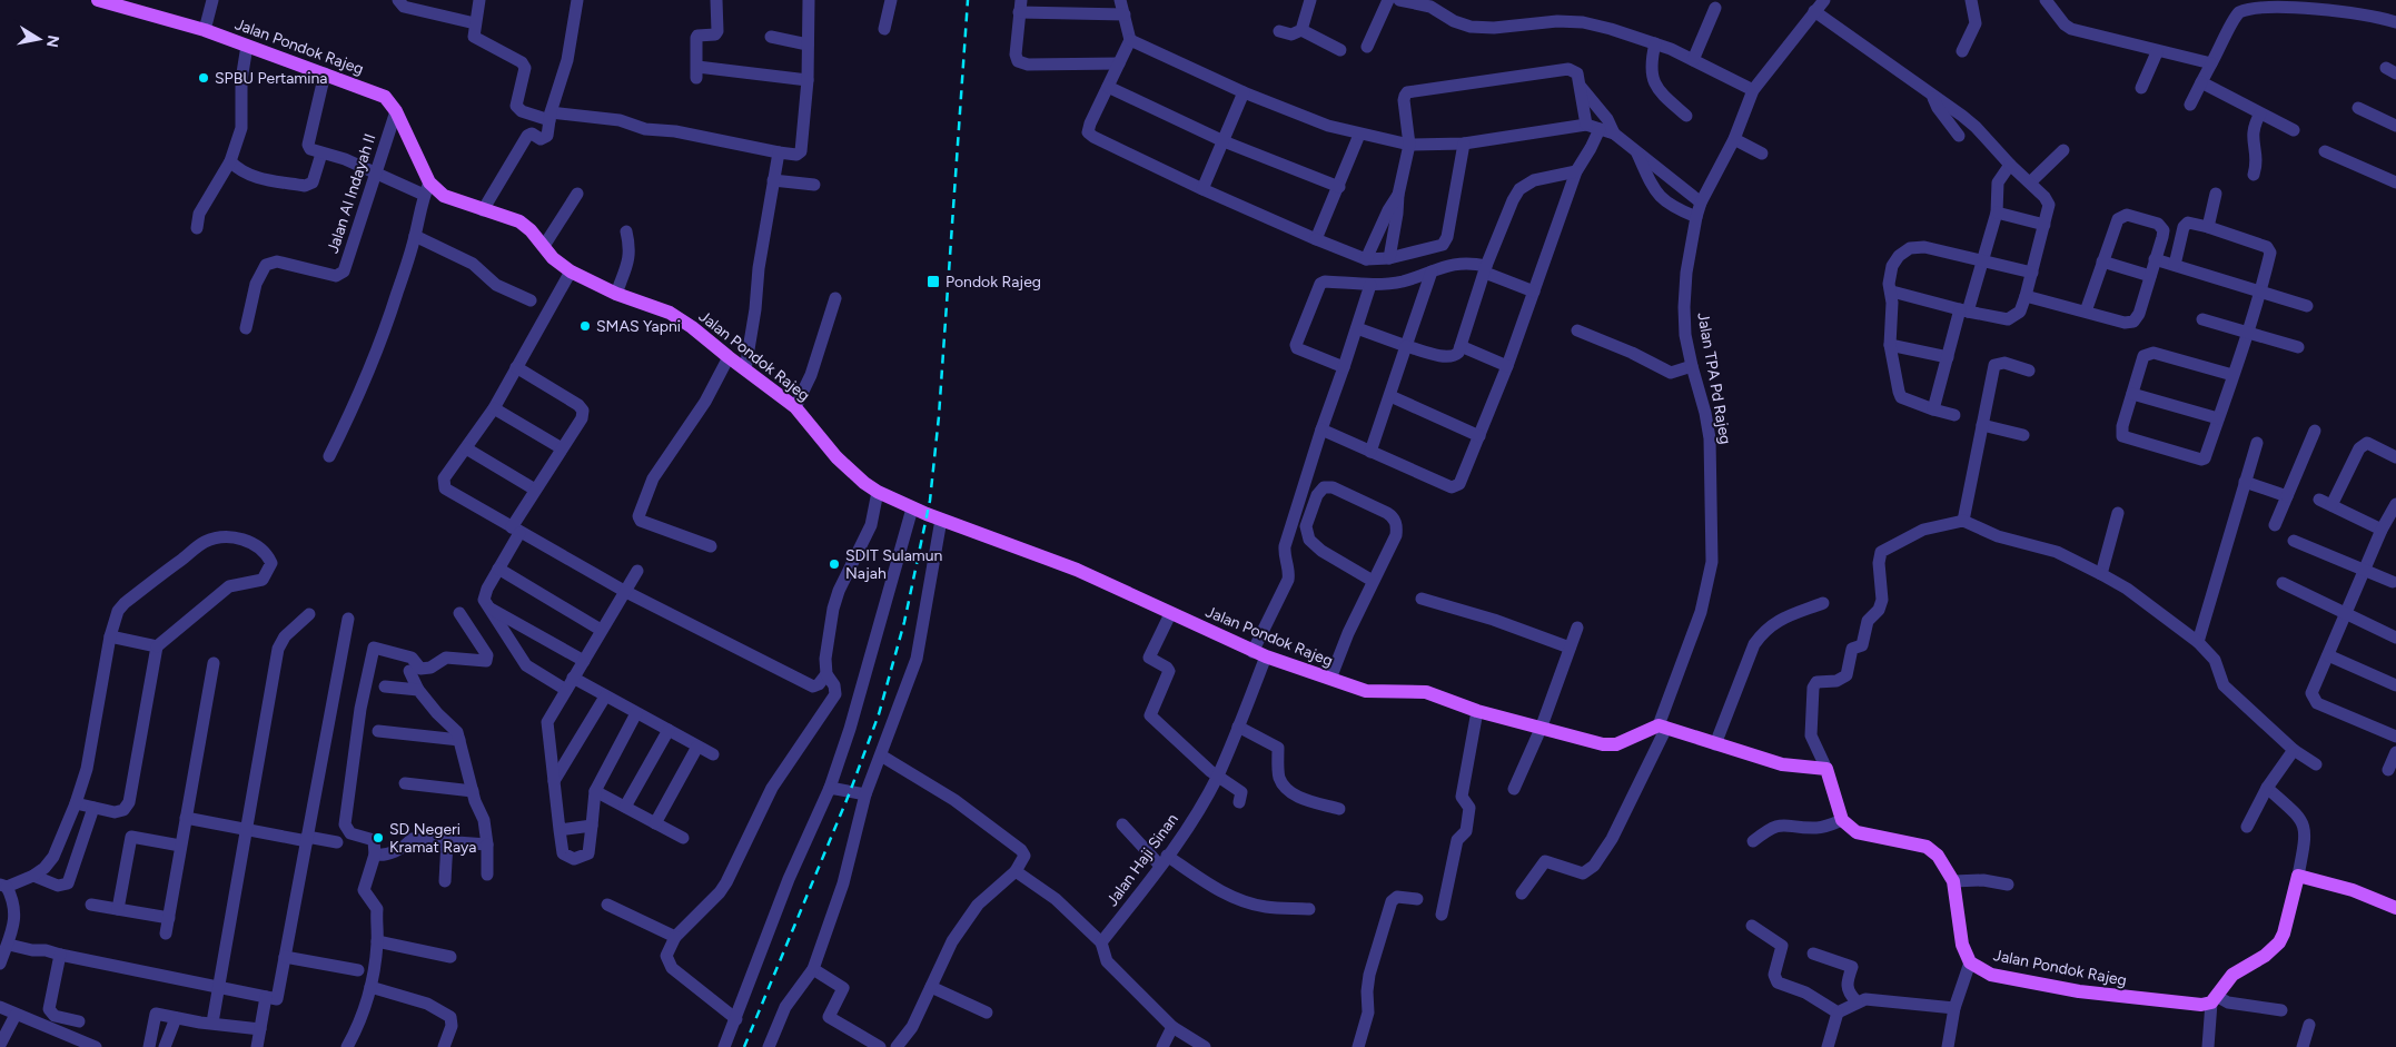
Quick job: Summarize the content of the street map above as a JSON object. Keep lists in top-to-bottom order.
{
  "streets": {
    "main road": ["Jalan Pondok Rajeg"],
    "street": ["Jalan Al Indayah II", "Jalan TPA Pd Rajeg", "Jalan Haji Sinan"]
  },
  "crossings": [
    ["Jalan Pondok Rajeg", "Jalan Al Indayah II"],
    ["Jalan Pondok Rajeg", "Jalan TPA Pd Rajeg"],
    ["Jalan Pondok Rajeg", "Jalan Haji Sinan"]
  ],
  "places": {
    "other": [
      "SPBU Pertamina",
      "SMAS Yapni",
      "SDIT Sulamun Najah",
      "SD Negeri Kramat Raya"
    ],
    "transit": ["Pondok Rajeg"]
  },
  "north": "right"
}
